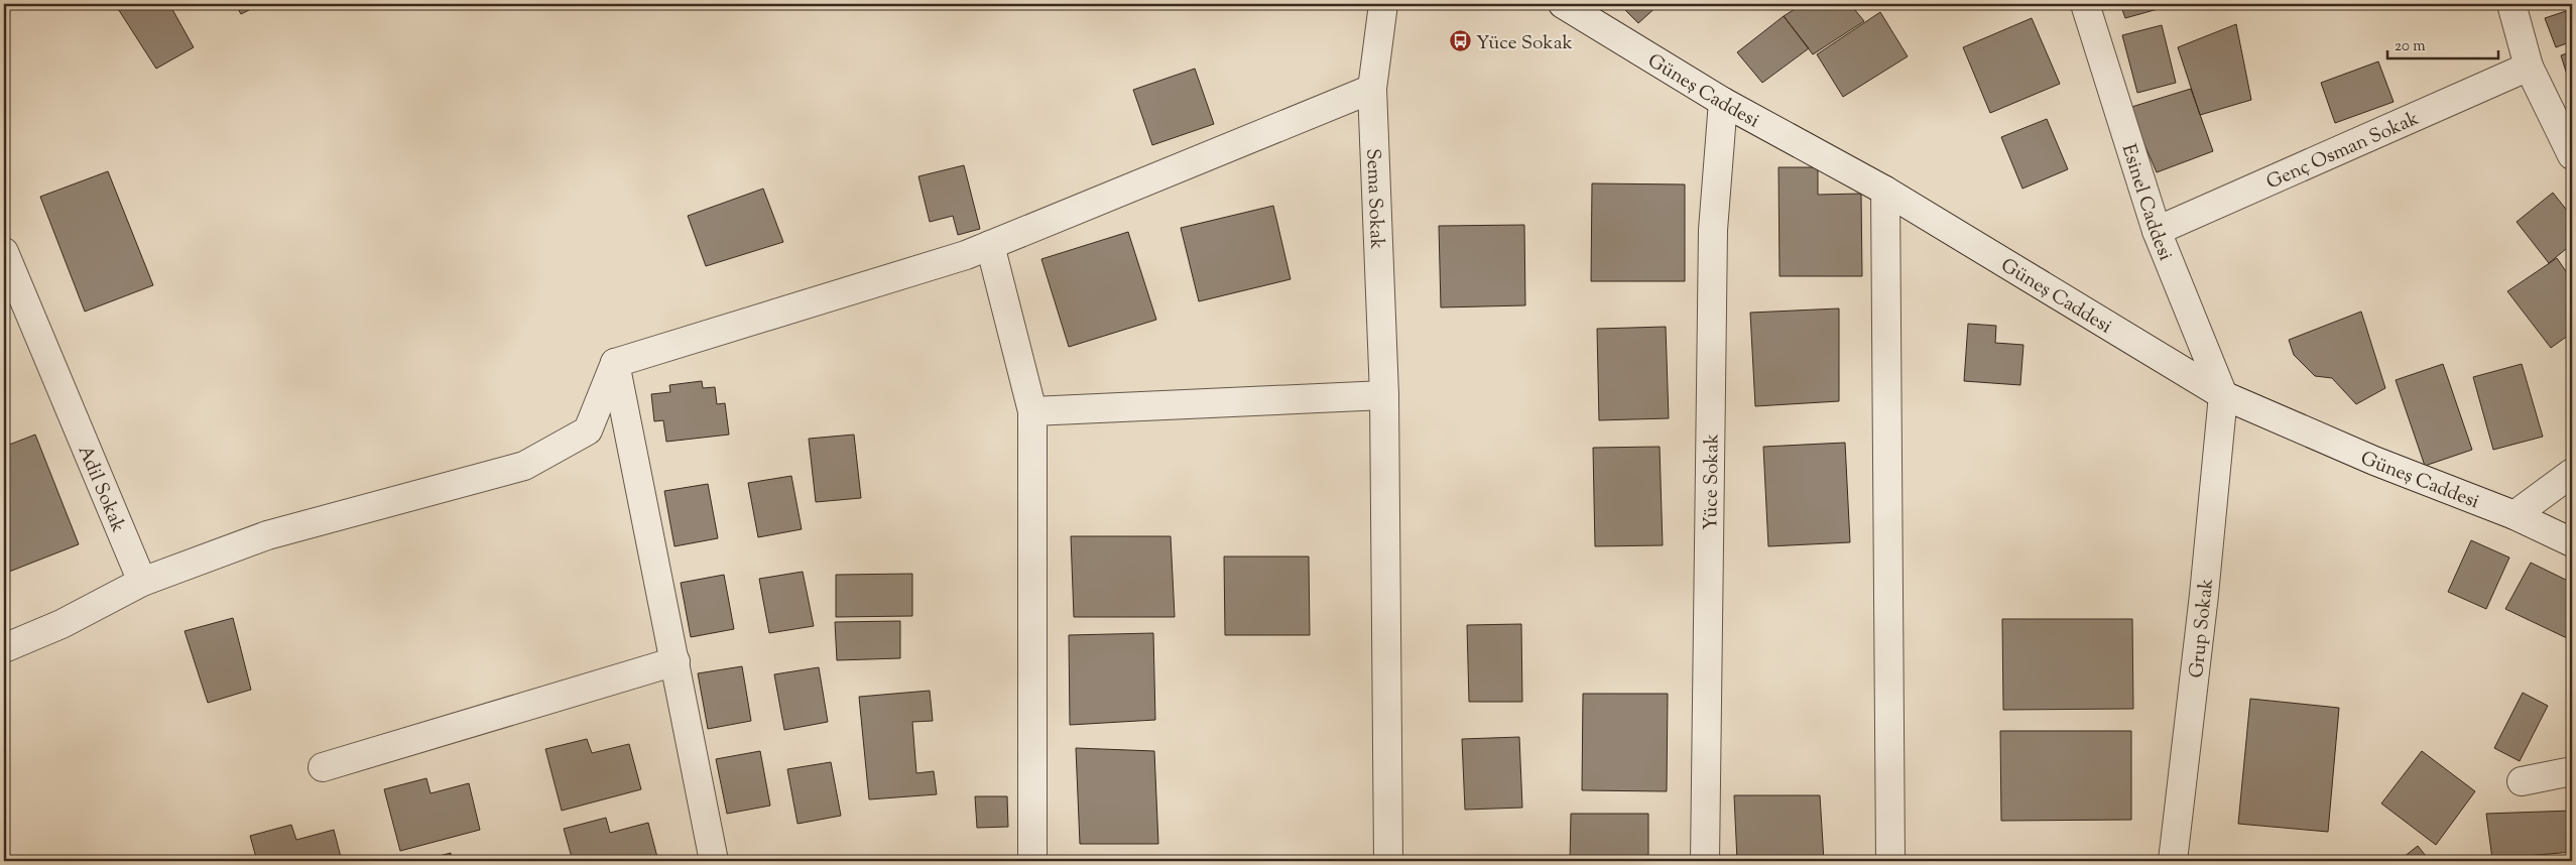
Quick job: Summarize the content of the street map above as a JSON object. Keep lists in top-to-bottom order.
{
  "streets": {
    "street": [
      "Güneş Caddesi",
      "Genç Osman Sokak",
      "Sema Sokak",
      "Esinel Caddesi",
      "Yüce Sokak",
      "Adil Sokak",
      "Grup Sokak"
    ]
  },
  "crossings": [
    ["Güneş Caddesi", "Esinel Caddesi"],
    ["Güneş Caddesi", "Yüce Sokak"],
    ["Güneş Caddesi", "Grup Sokak"],
    ["Genç Osman Sokak", "Esinel Caddesi"],
    ["Esinel Caddesi", "Grup Sokak"]
  ],
  "places": {
    "bus stop": ["Yüce Sokak"]
  },
  "scale_bar": "20 m"
}
